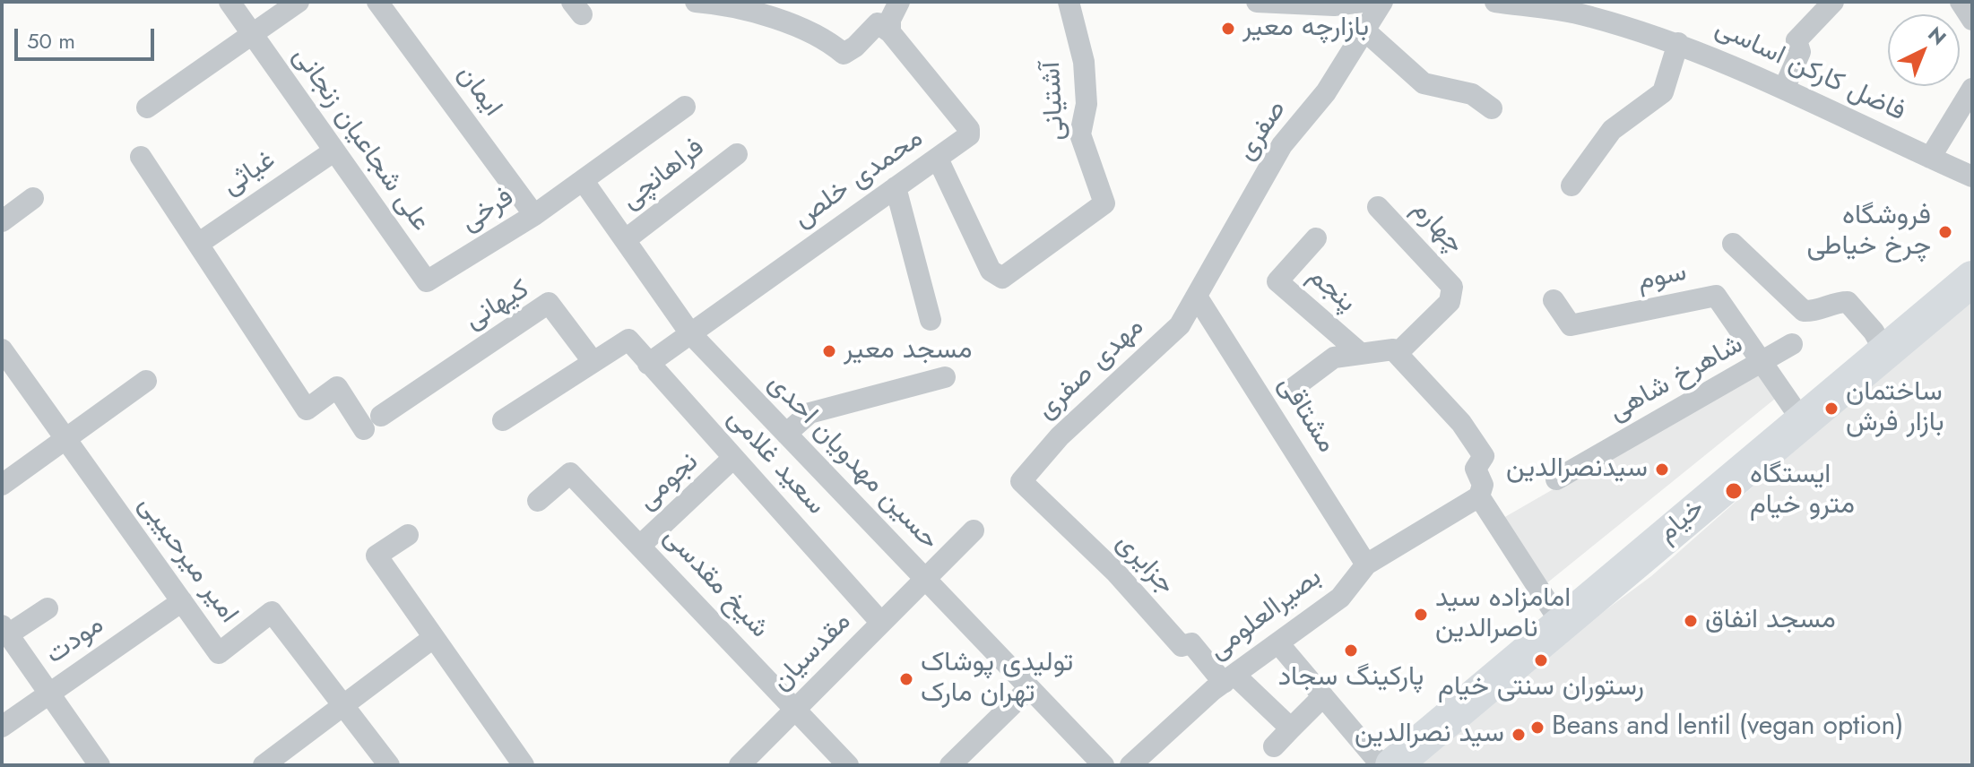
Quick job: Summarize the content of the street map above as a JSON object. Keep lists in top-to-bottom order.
{
  "streets": {
    "main road": ["خیام"],
    "street": [
      "فاضل کارکن اساسی",
      "ایمان",
      "آشتیانی",
      "صفری",
      "علی شجاعیان زنجانی",
      "غیاثی",
      "فراهانچی",
      "محمدی خلص",
      "فرخی",
      "چهارم",
      "سوم",
      "پنجم",
      "کیهانی",
      "مهدی صفری",
      "شاهرخ شاهی",
      "مشتاقی",
      "سعید غلامی",
      "حسین مهدویان احدی",
      "نجومی",
      "امیر میرحبیبی",
      "جزایری",
      "شیخ مقدسی",
      "بصیرالعلومی",
      "مودت",
      "مقدسیان"
    ]
  },
  "crossings": [
    ["ایمان", "فرخی"],
    ["آشتیانی", "محمدی خلص"],
    ["صفری", "مهدی صفری"],
    ["صفری", "مشتاقی"],
    ["علی شجاعیان زنجانی", "غیاثی"],
    ["علی شجاعیان زنجانی", "فرخی"],
    ["غیاثی", "کیهانی"],
    ["فراهانچی", "حسین مهدویان احدی"],
    ["محمدی خلص", "سعید غلامی"],
    ["محمدی خلص", "حسین مهدویان احدی"],
    ["فرخی", "حسین مهدویان احدی"],
    ["سوم", "شاهرخ شاهی"],
    ["کیهانی", "سعید غلامی"],
    ["مهدی صفری", "مشتاقی"],
    ["مهدی صفری", "جزایری"],
    ["شاهرخ شاهی", "خیام"],
    ["مشتاقی", "بصیرالعلومی"],
    ["سعید غلامی", "نجومی"],
    ["سعید غلامی", "مقدسیان"],
    ["حسین مهدویان احدی", "مقدسیان"],
    ["نجومی", "شیخ مقدسی"],
    ["امیر میرحبیبی", "مودت"],
    ["جزایری", "بصیرالعلومی"],
    ["شیخ مقدسی", "مقدسیان"]
  ],
  "places": [
    "بازارچه معیر",
    "فروشگاه چرخ خیاطی",
    "مسجد معیر",
    "ساختمان بازار فرش",
    "سیدنصرالدین",
    "ایستگاه مترو خیام",
    "امامزاده سید ناصرالدین",
    "مسجد انفاق",
    "پارکینگ سجاد",
    "رستوران سنتی خیام",
    "تولیدی پوشاک تهران مارک",
    "Beans and lentil (vegan option)",
    "سید نصرالدین"
  ],
  "scale_bar": "50 m",
  "north": "top right"
}
